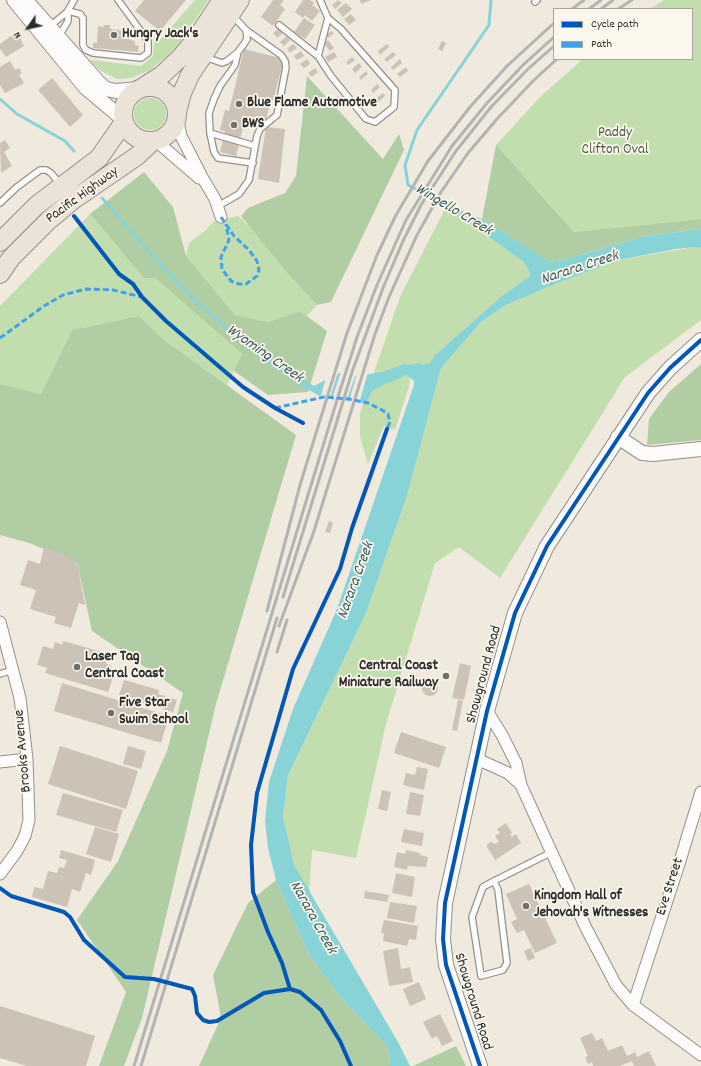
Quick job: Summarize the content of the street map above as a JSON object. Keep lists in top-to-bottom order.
{
  "streets": {
    "main road": ["Pacific Highway"],
    "street": ["Showground Road", "Brooks Avenue", "Eve Street"]
  },
  "water": ["Wingello Creek", "Narara Creek", "Wyoming Creek"],
  "parks": ["Paddy Clifton Oval"],
  "places": [
    "Hungry Jack's",
    "Blue Flame Automotive",
    "BWS",
    "Laser Tag Central Coast",
    "Central Coast Miniature Railway",
    "Five Star Swim School",
    "Kingdom Hall of Jehovah's Witnesses"
  ],
  "legend": ["Cycle path", "Path"],
  "north": "bottom left"
}
